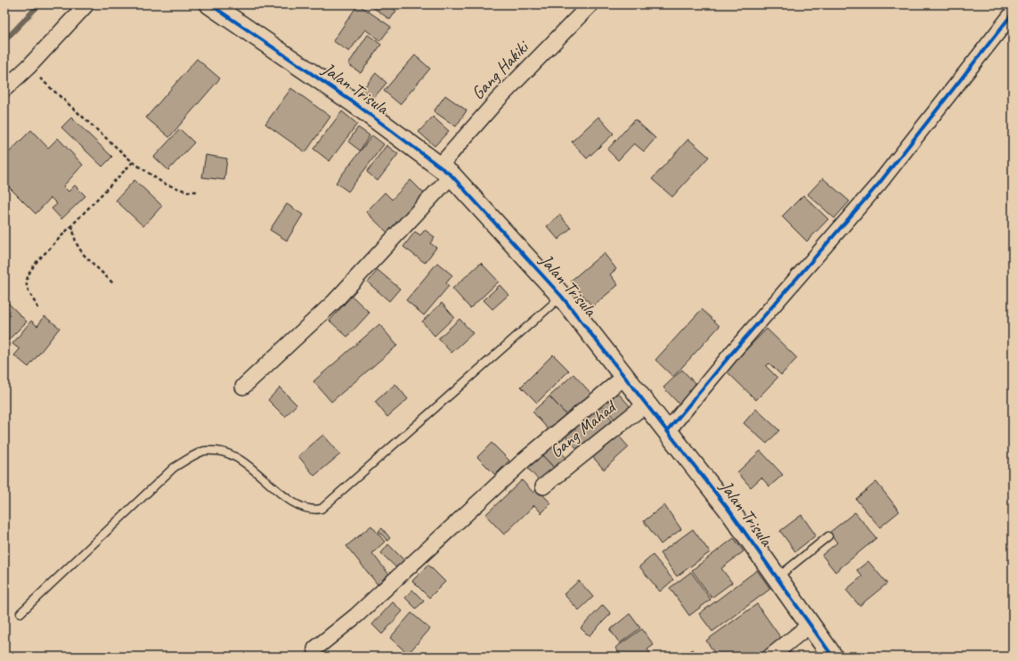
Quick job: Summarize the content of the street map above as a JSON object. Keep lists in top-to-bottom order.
{
  "streets": {
    "street": ["Gang Hakiki", "Jalan Trisula", "Gang Mahad"]
  },
  "crossings": [
    ["Gang Hakiki", "Jalan Trisula"],
    ["Jalan Trisula", "Gang Mahad"]
  ]
}
